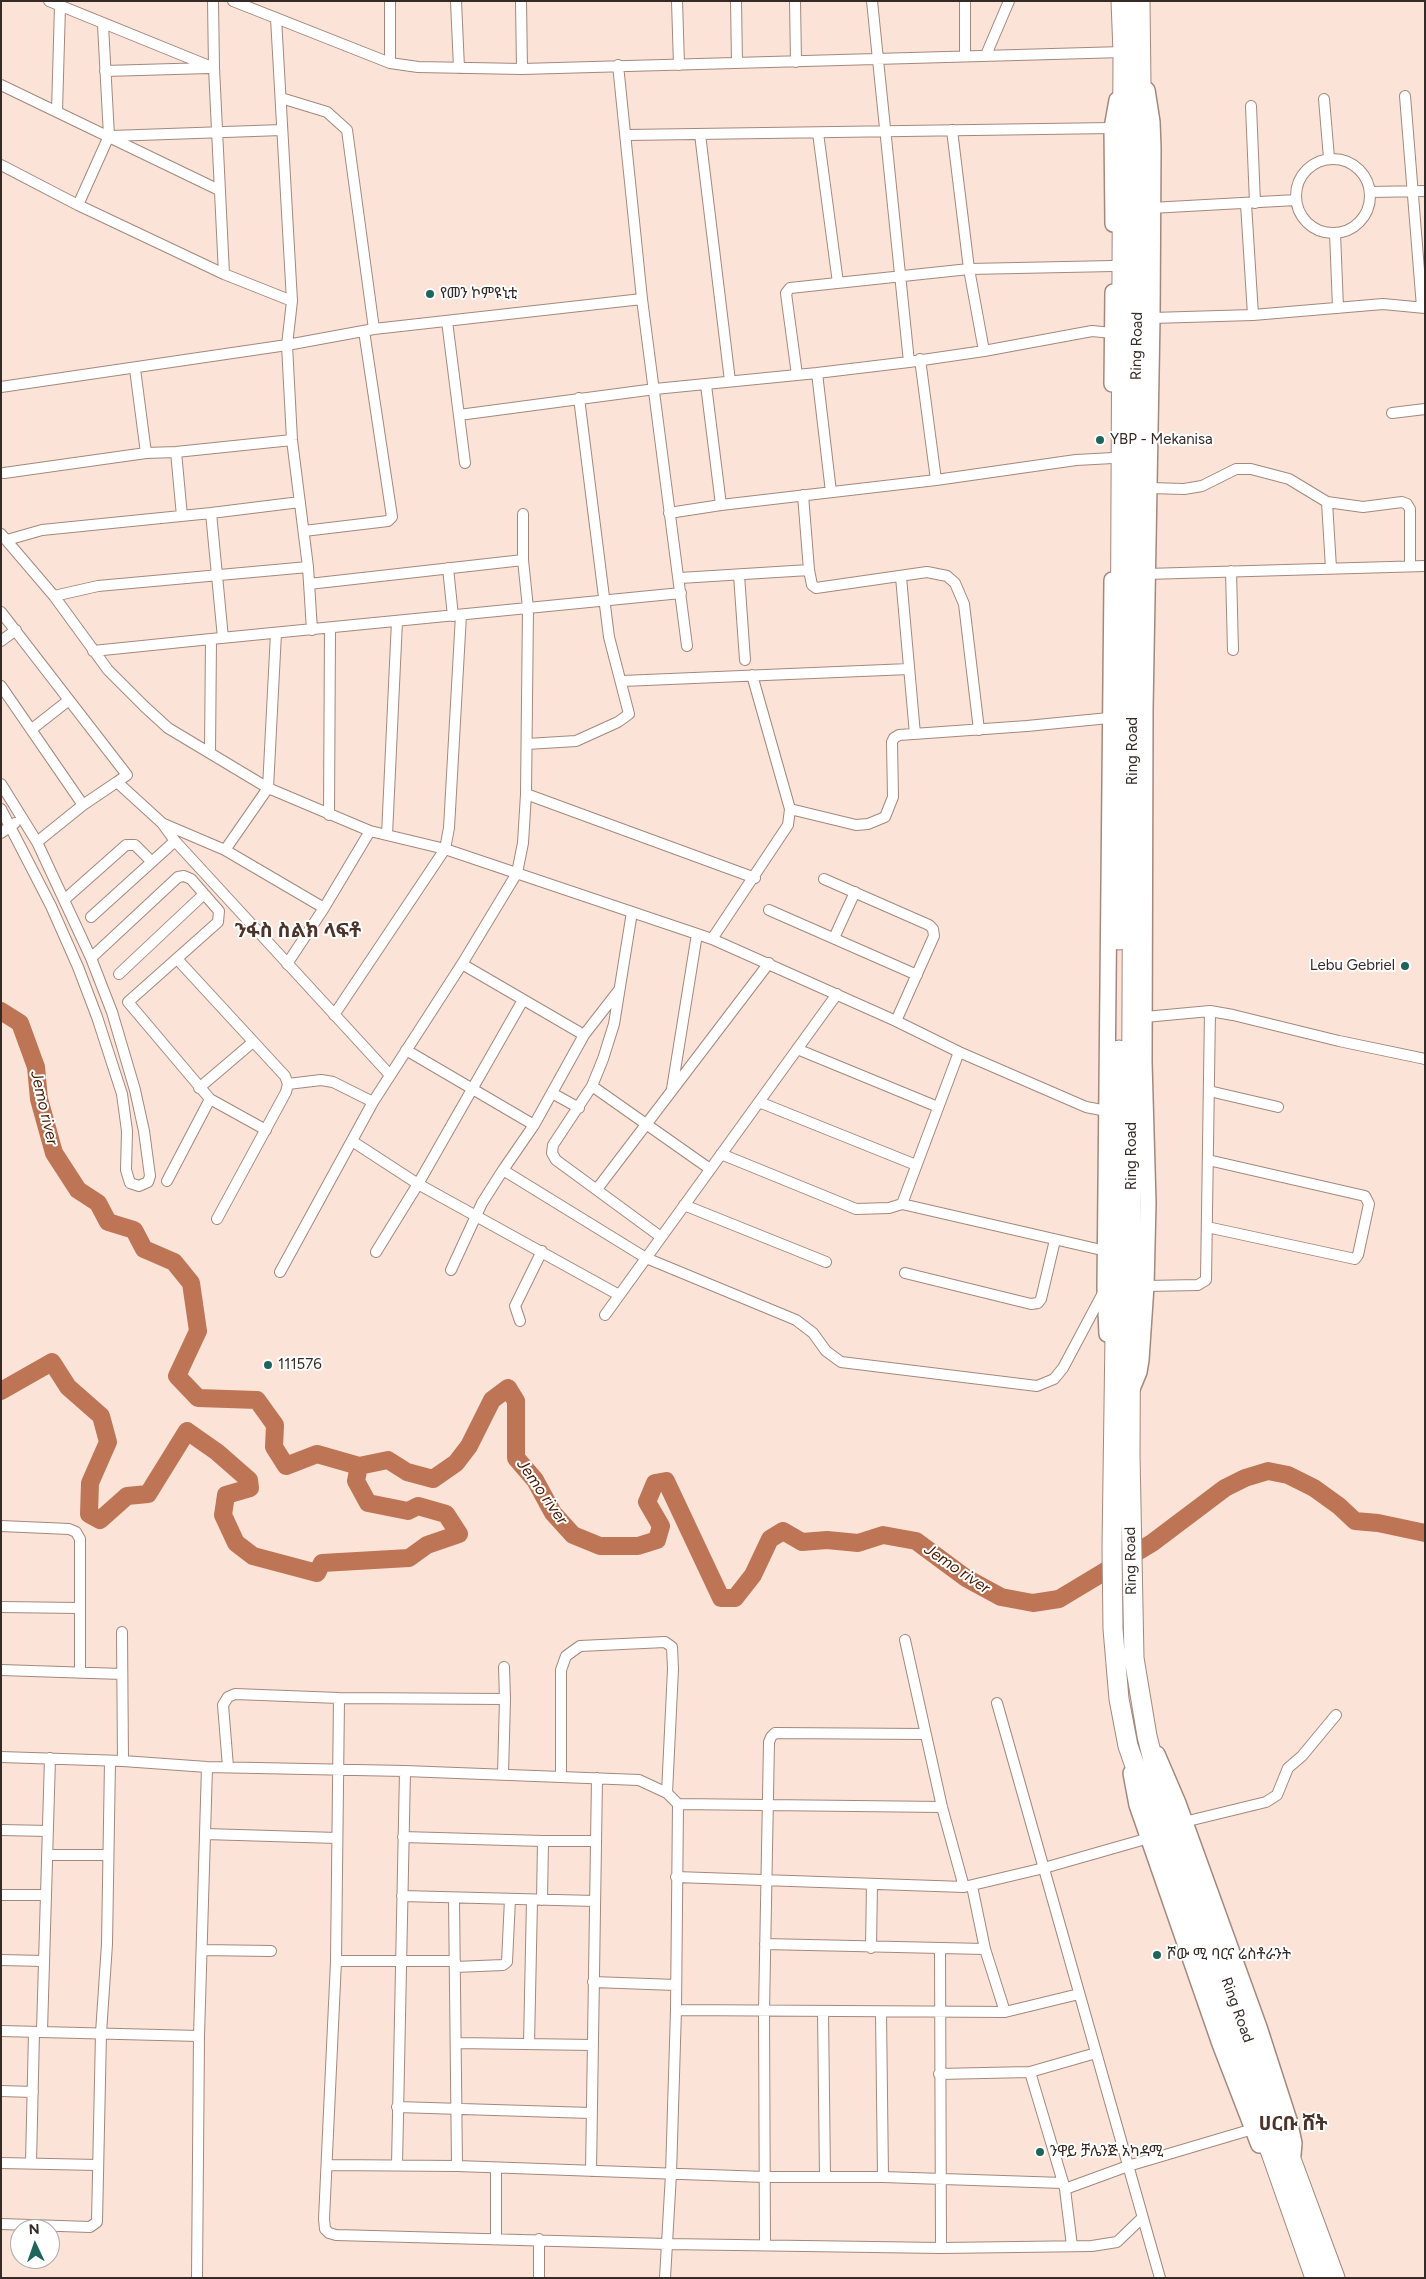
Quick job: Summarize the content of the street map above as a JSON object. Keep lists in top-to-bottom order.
{
  "streets": {
    "highway": ["Ring Road"]
  },
  "districts": ["ንፋስ ስልክ ላፍቶ", "ሀርቡ ሸት"],
  "water": ["Jemo river"],
  "places": [
    "የመን ኮምዩኒቲ",
    "YBP - Mekanisa",
    "Lebu Gebriel",
    "111576",
    "ሾው ሚ ባርና ሬስቶራንት",
    "ንዋይ ቻሌንጅ አካዳሚ"
  ],
  "north": "top"
}
